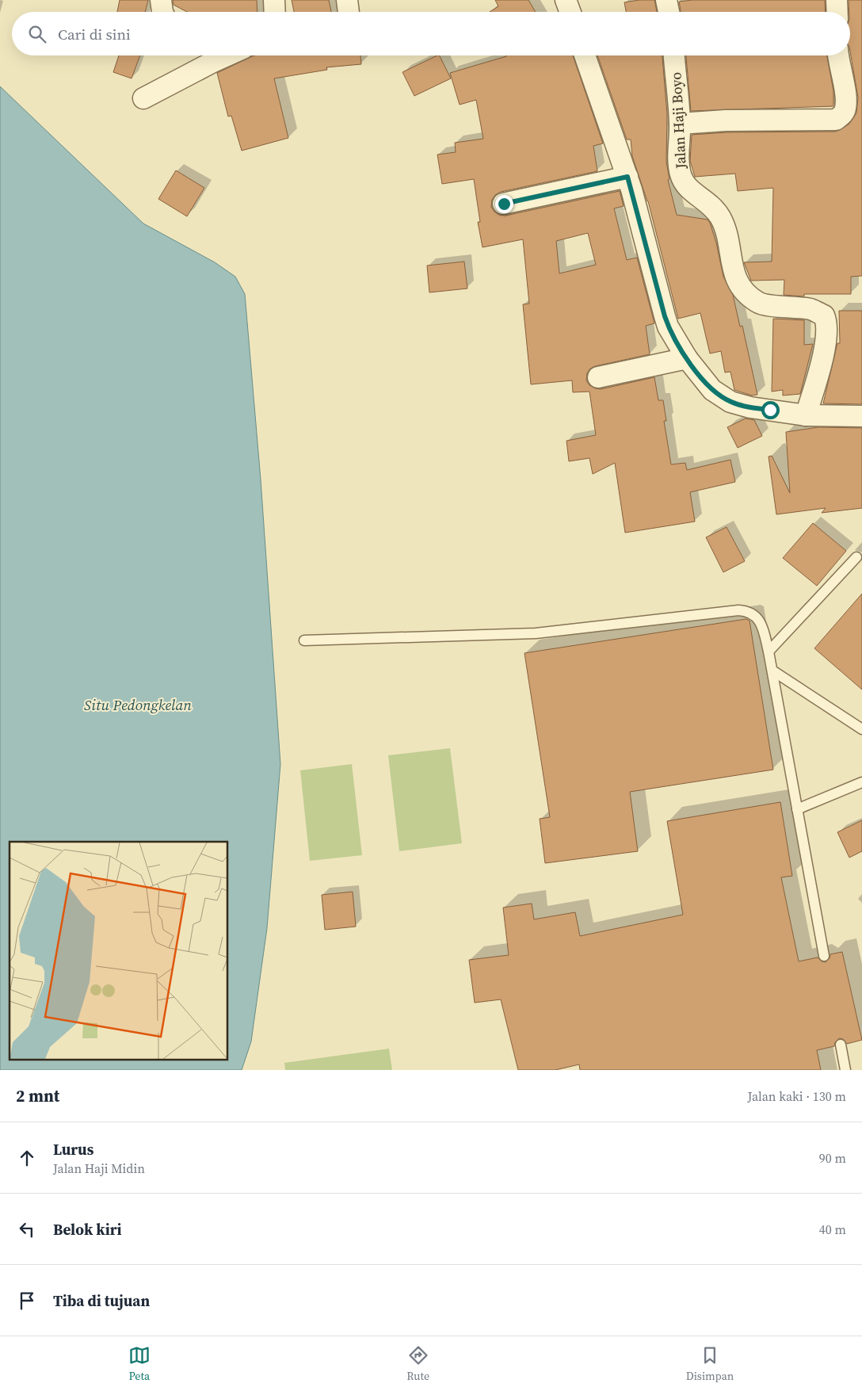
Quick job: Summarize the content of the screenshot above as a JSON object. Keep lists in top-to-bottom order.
{
  "streets": {
    "street": ["Jalan Haji Boyo"]
  },
  "water": ["Situ Pedongkelan"],
  "page": {
    "search": "Cari di sini",
    "heading": ["2 mnt", "Jalan kaki · 130 m"],
    "list": [
      ["Lurus", "Jalan Haji Midin", "90 m"],
      ["Belok kiri", "40 m"],
      "Tiba di tujuan"
    ],
    "nav": ["Peta", "Rute", "Disimpan"]
  }
}
